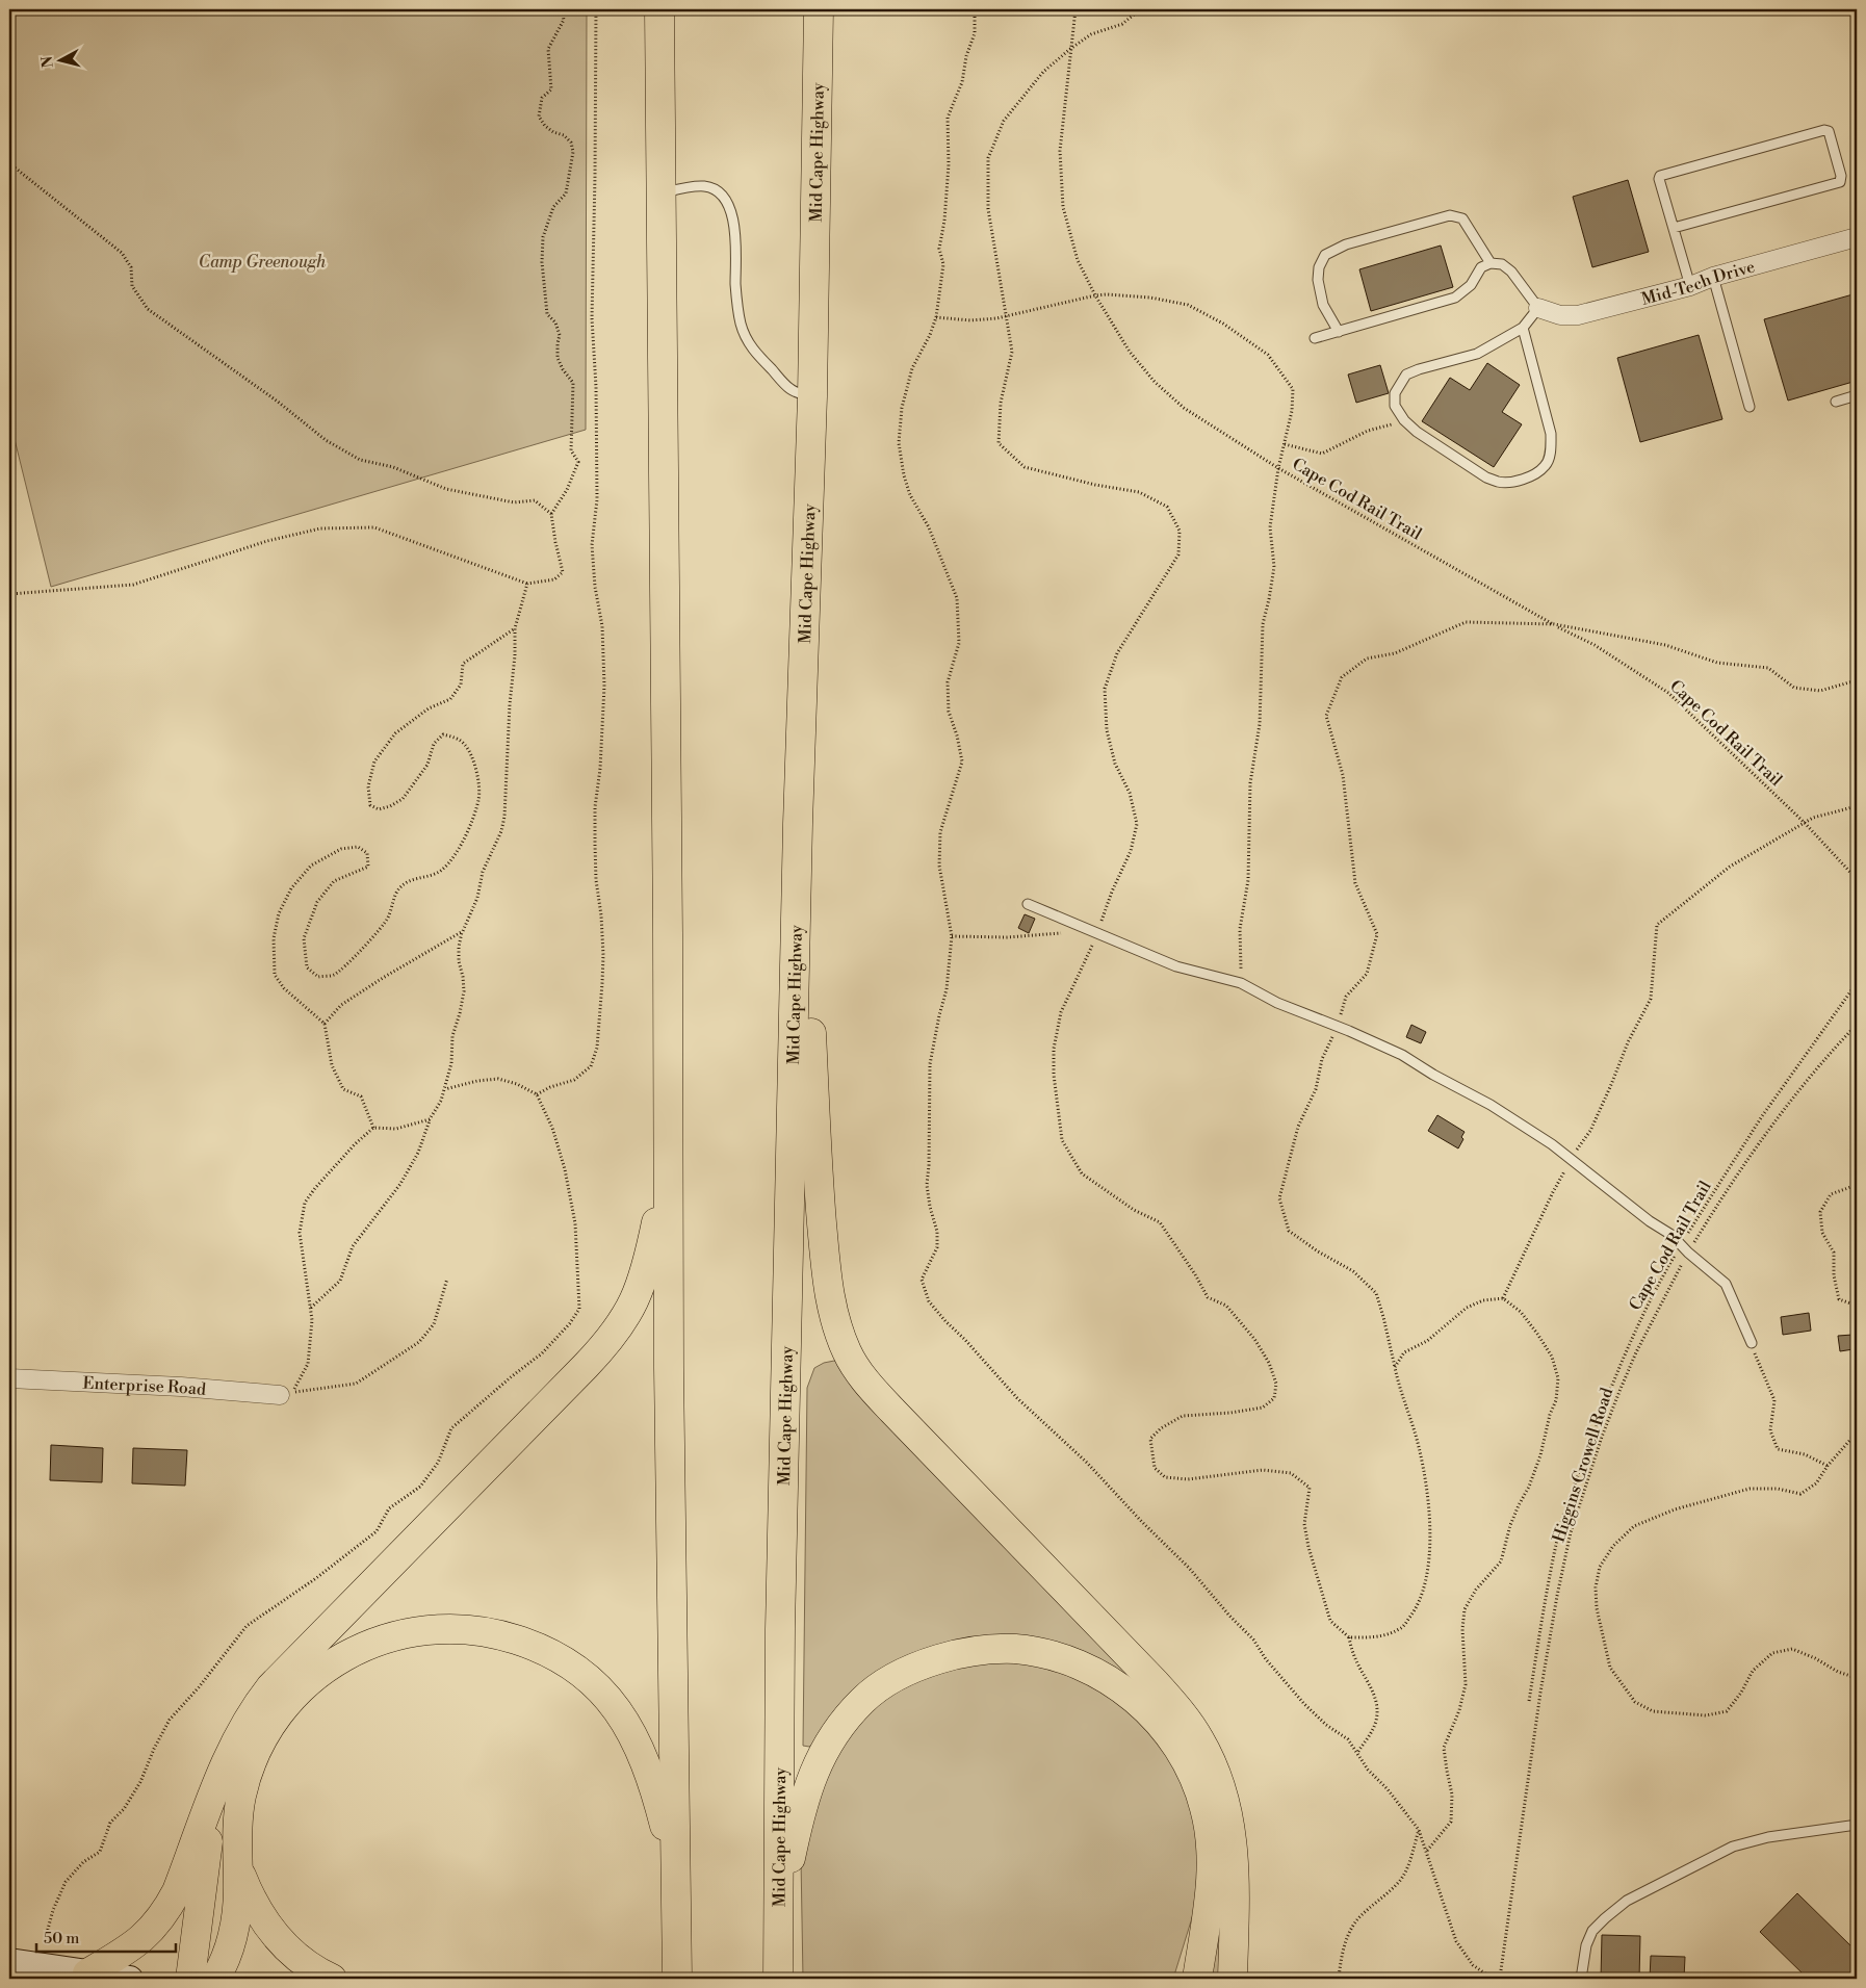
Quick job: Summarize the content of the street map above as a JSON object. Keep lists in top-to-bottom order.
{
  "streets": {
    "highway": ["Mid Cape Highway"],
    "street": ["Mid-Tech Drive", "Enterprise Road"],
    "path": ["Cape Cod Rail Trail", "Higgins Crowell Road"]
  },
  "parks": ["Camp Greenough"],
  "scale_bar": "50 m",
  "north": "left"
}
